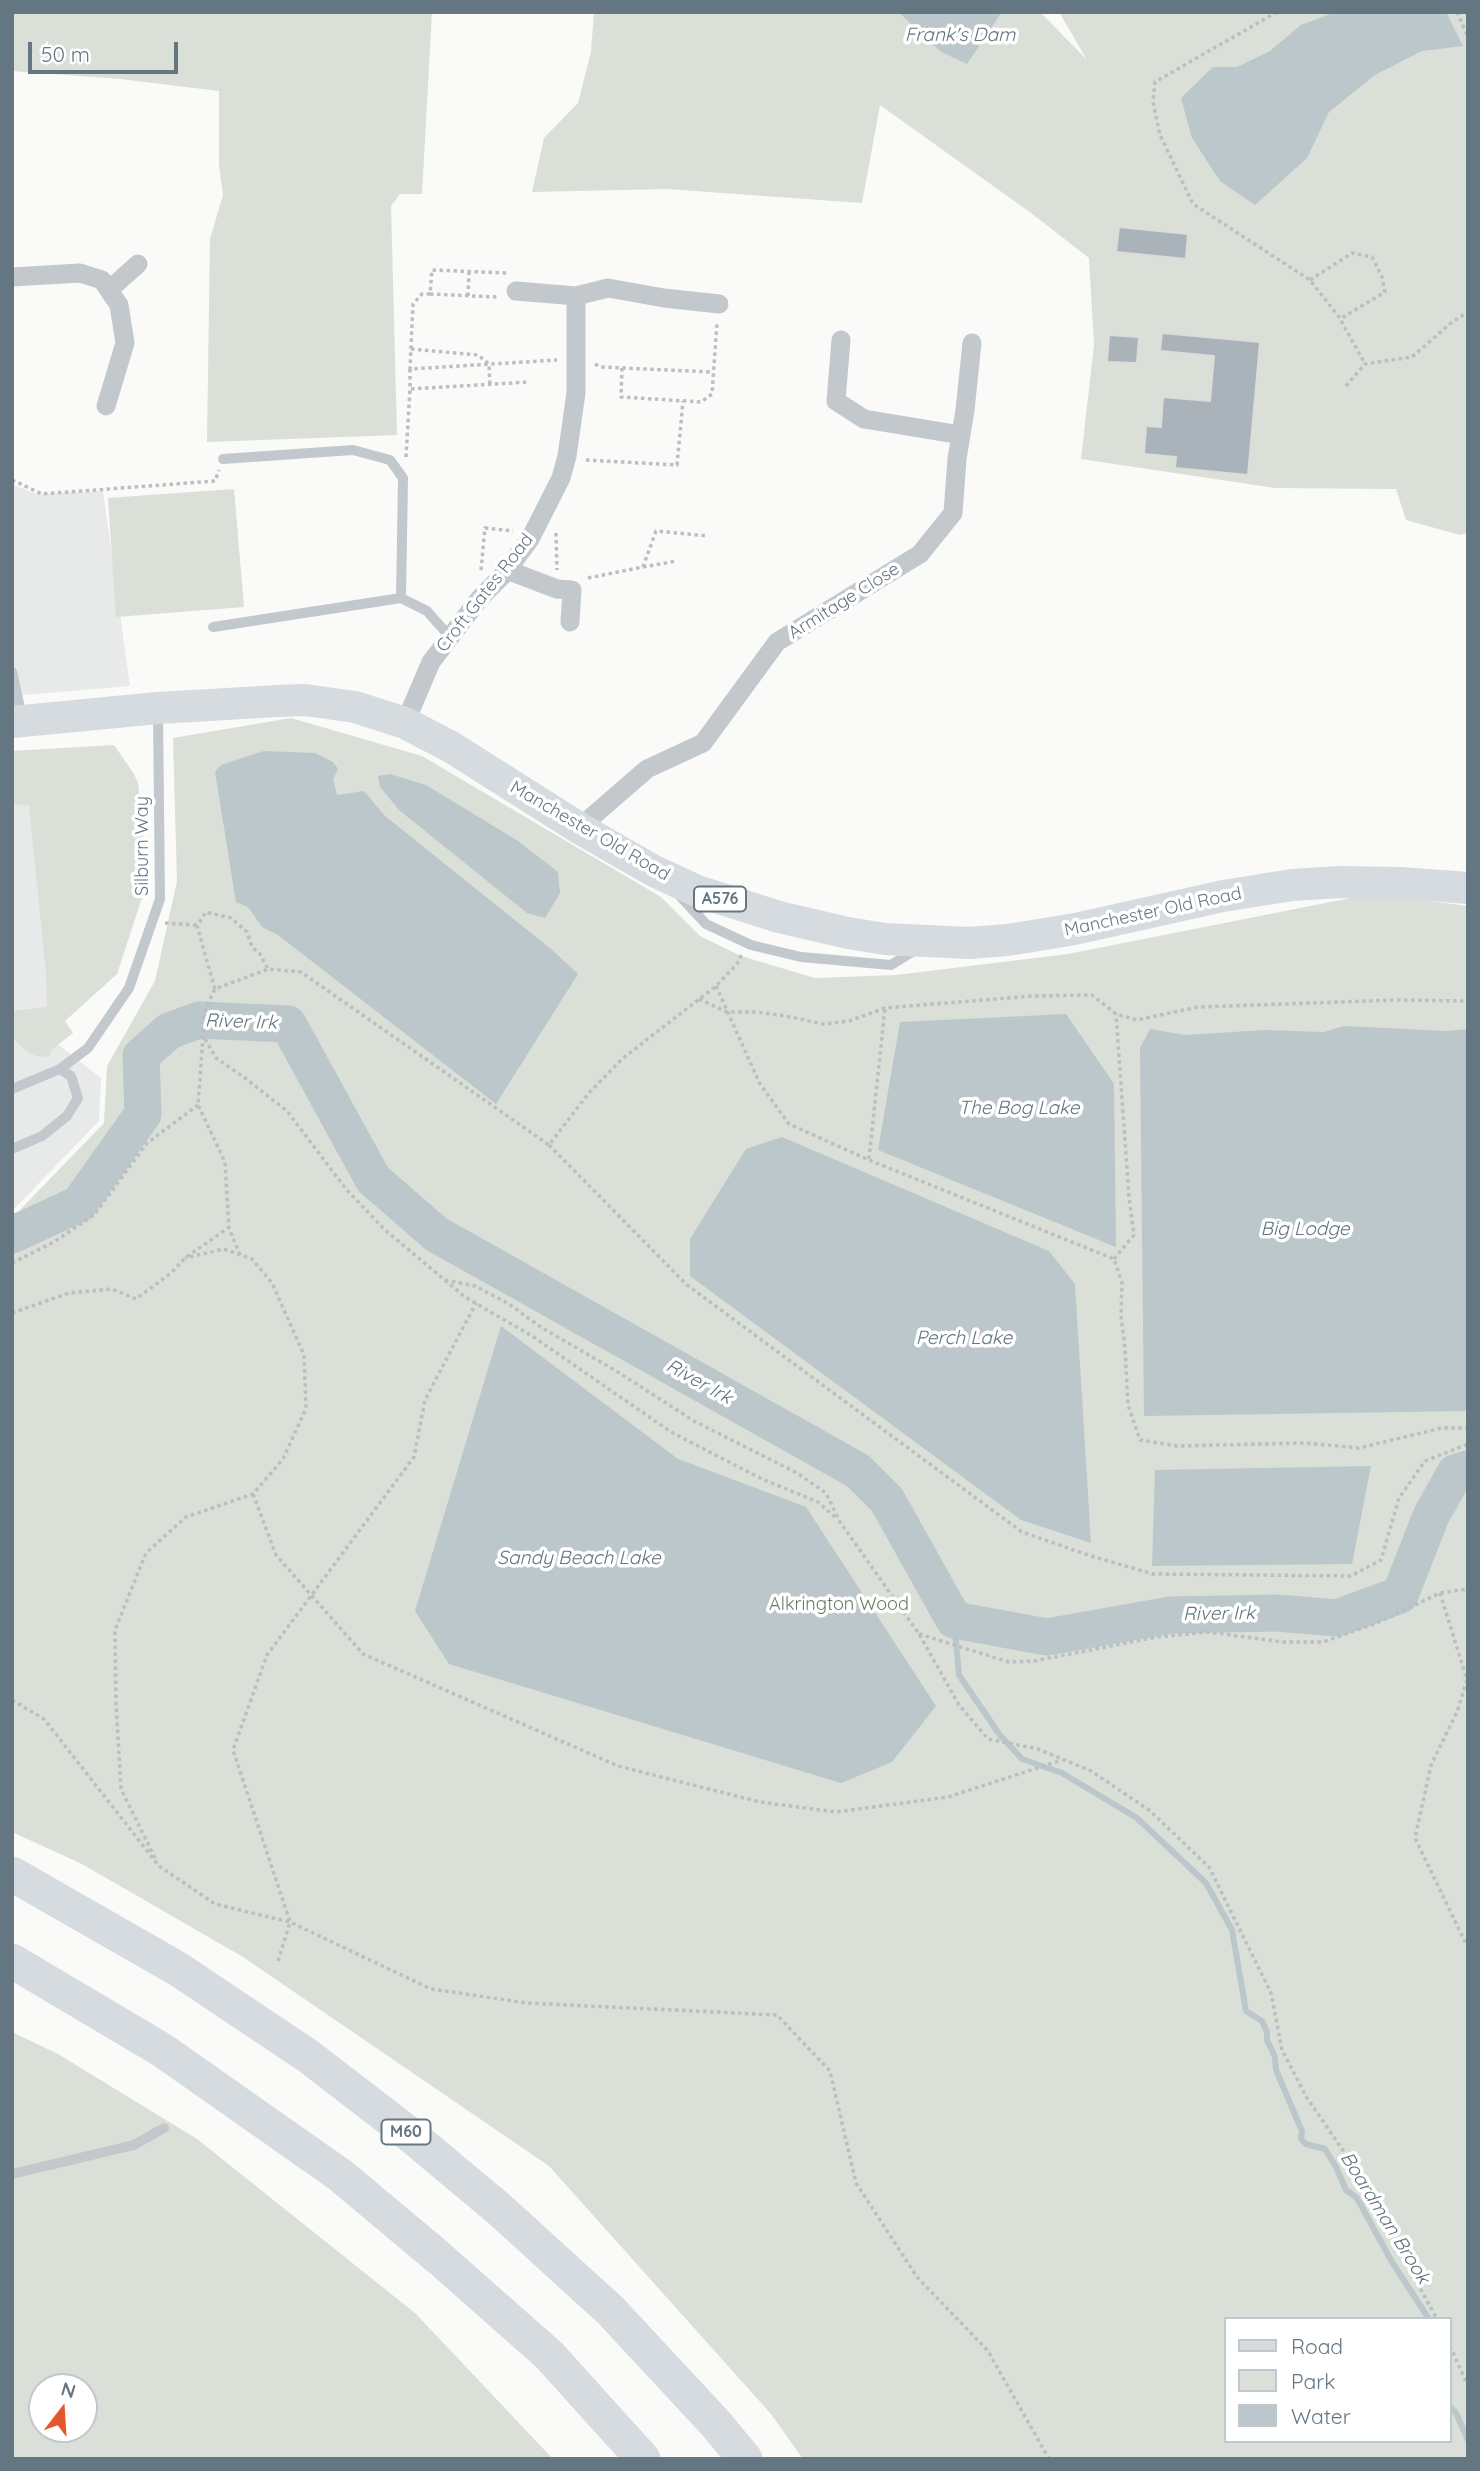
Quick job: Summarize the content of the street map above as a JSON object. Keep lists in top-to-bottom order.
{
  "streets": {
    "highway": ["M60"],
    "main road": ["Manchester Old Road", "A576"],
    "street": ["Croft Gates Road", "Armitage Close"],
    "lane": ["Silburn Way"]
  },
  "crossings": [
    ["Croft Gates Road", "Manchester Old Road"],
    ["Armitage Close", "Manchester Old Road"],
    ["Manchester Old Road", "Silburn Way"]
  ],
  "water": [
    "Frank's Dam",
    "River Irk",
    "The Bog Lake",
    "Big Lodge",
    "Perch Lake",
    "Sandy Beach Lake",
    "Boardman Brook"
  ],
  "parks": ["Alkrington Wood"],
  "legend": ["Road", "Park", "Water"],
  "scale_bar": "50 m",
  "north": "top"
}
